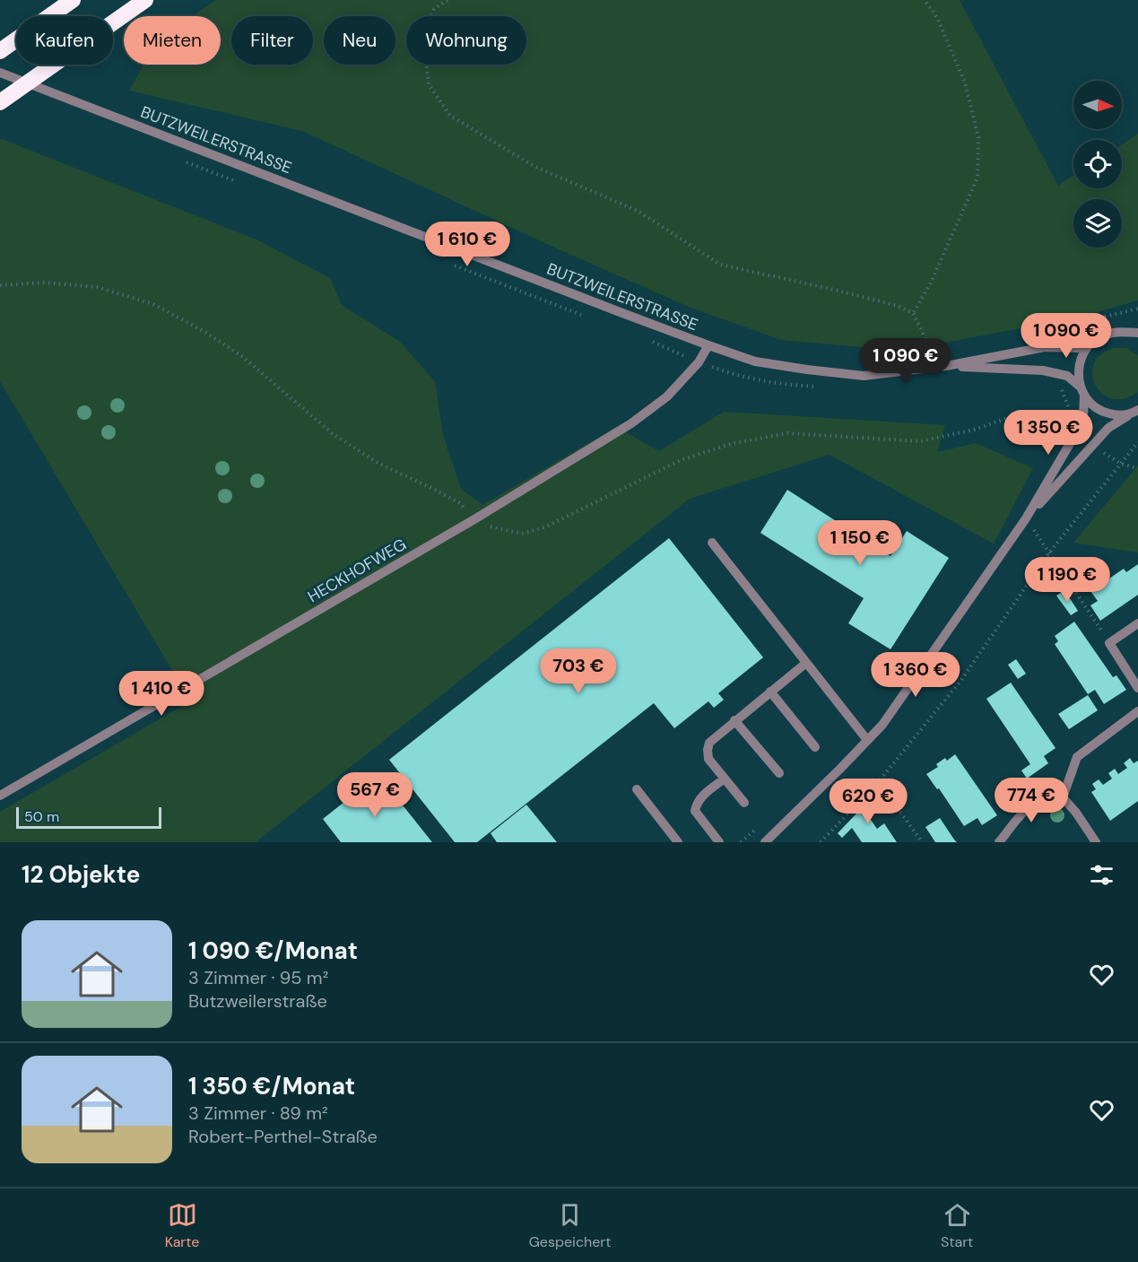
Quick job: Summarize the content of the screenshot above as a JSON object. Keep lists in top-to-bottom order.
{
  "streets": {
    "street": ["BUTZWEILERSTRASSE", "HECKHOFWEG"]
  },
  "crossings": [
    ["BUTZWEILERSTRASSE", "HECKHOFWEG"]
  ],
  "scale_bar": "50 m",
  "north": "right",
  "page": {
    "chip": [
      "Kaufen",
      "Mieten",
      "Filter",
      "Neu",
      "Wohnung"
    ],
    "price": [
      "1 610 €",
      "1 090 €",
      "1 090 €",
      "1 350 €",
      "1 150 €",
      "1 190 €",
      "703 €",
      "1 360 €",
      "1 410 €",
      "567 €",
      "774 €",
      "620 €"
    ],
    "scale": "50 m",
    "heading": "12 Objekte",
    "list": [
      {
        "name": "1 090 €/Monat",
        "note": "3 Zimmer · 95 m² · Butzweilerstraße"
      },
      {
        "name": "1 350 €/Monat",
        "note": "3 Zimmer · 89 m² · Robert-Perthel-Straße"
      }
    ],
    "tabs": ["Karte", "Gespeichert", "Start"]
  }
}
